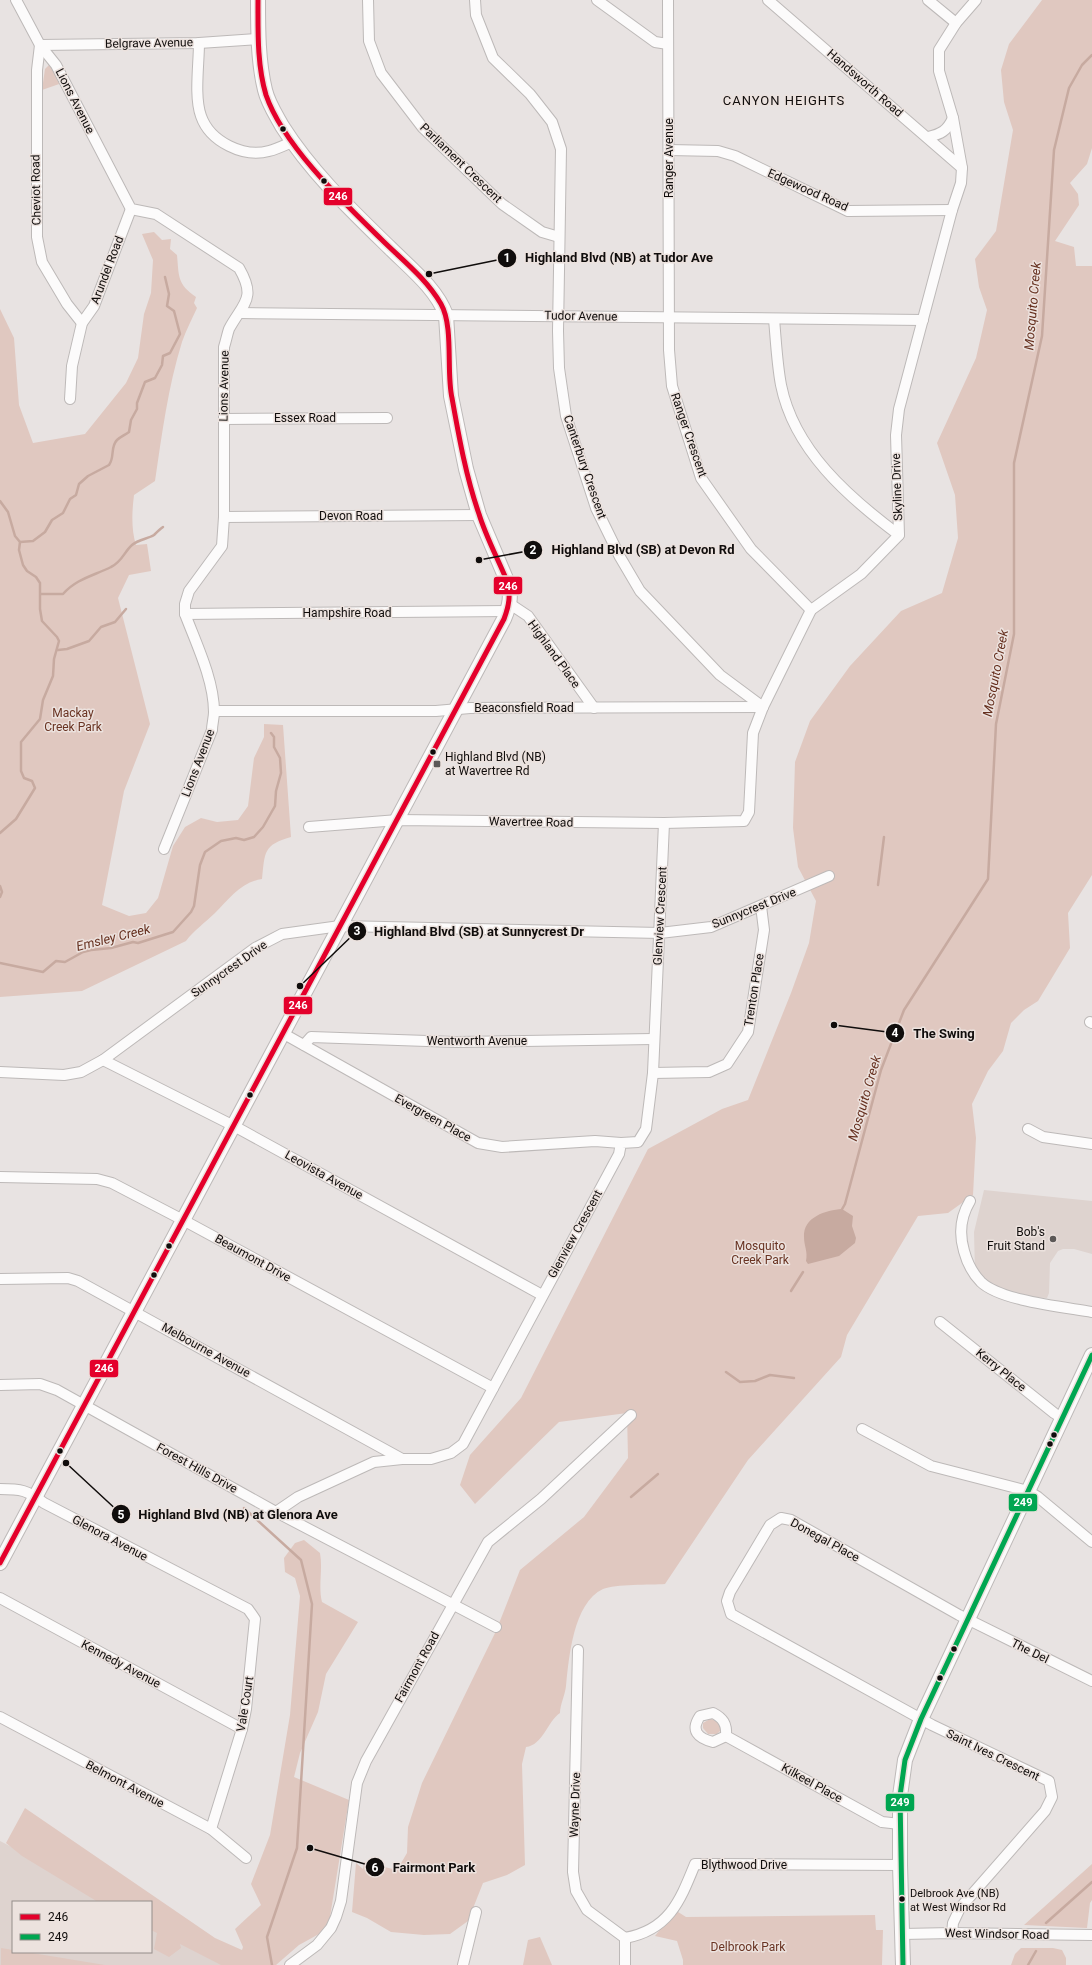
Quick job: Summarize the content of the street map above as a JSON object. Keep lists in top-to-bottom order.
{
  "streets": {
    "street": [
      "Belgrave Avenue",
      "Handsworth Road",
      "Lions Avenue",
      "Ranger Avenue",
      "Parliament Crescent",
      "Cheviot Road",
      "Edgewood Road",
      "Arundel Road",
      "Tudor Avenue",
      "Essex Road",
      "Ranger Crescent",
      "Canterbury Crescent",
      "Skyline Drive",
      "Devon Road",
      "Hampshire Road",
      "Highland Place",
      "Beaconsfield Road",
      "Wavertree Road",
      "Sunnycrest Drive",
      "Glenview Crescent",
      "Trenton Place",
      "Wentworth Avenue",
      "Evergreen Place",
      "Leovista Avenue",
      "Beaumont Drive",
      "Melbourne Avenue",
      "Kerry Place",
      "Forest Hills Drive",
      "Glenora Avenue",
      "Donegal Place",
      "The Del",
      "Kennedy Avenue",
      "Fairmont Road",
      "Vale Court",
      "Saint Ives Crescent",
      "Kilkeel Place",
      "Belmont Avenue",
      "Wayne Drive",
      "Blythwood Drive",
      "West Windsor Road"
    ]
  },
  "crossings": [
    ["Belgrave Avenue", "Lions Avenue"],
    ["Belgrave Avenue", "Cheviot Road"],
    ["Handsworth Road", "Skyline Drive"],
    ["Lions Avenue", "Cheviot Road"],
    ["Lions Avenue", "Arundel Road"],
    ["Lions Avenue", "Tudor Avenue"],
    ["Lions Avenue", "Essex Road"],
    ["Lions Avenue", "Devon Road"],
    ["Lions Avenue", "Hampshire Road"],
    ["Lions Avenue", "Beaconsfield Road"],
    ["Ranger Avenue", "Edgewood Road"],
    ["Ranger Avenue", "Tudor Avenue"],
    ["Ranger Avenue", "Ranger Crescent"],
    ["Parliament Crescent", "Canterbury Crescent"],
    ["Cheviot Road", "Arundel Road"],
    ["Edgewood Road", "Skyline Drive"],
    ["Tudor Avenue", "Ranger Crescent"],
    ["Tudor Avenue", "Canterbury Crescent"],
    ["Tudor Avenue", "Skyline Drive"],
    ["Ranger Crescent", "Skyline Drive"],
    ["Canterbury Crescent", "Skyline Drive"],
    ["Canterbury Crescent", "Beaconsfield Road"],
    ["Skyline Drive", "Beaconsfield Road"],
    ["Skyline Drive", "Wavertree Road"],
    ["Hampshire Road", "Highland Place"],
    ["Highland Place", "Beaconsfield Road"],
    ["Wavertree Road", "Glenview Crescent"],
    ["Sunnycrest Drive", "Glenview Crescent"],
    ["Sunnycrest Drive", "Trenton Place"],
    ["Sunnycrest Drive", "Leovista Avenue"],
    ["Glenview Crescent", "Trenton Place"],
    ["Glenview Crescent", "Wentworth Avenue"],
    ["Glenview Crescent", "Evergreen Place"],
    ["Glenview Crescent", "Leovista Avenue"],
    ["Glenview Crescent", "Beaumont Drive"],
    ["Glenview Crescent", "Melbourne Avenue"],
    ["Glenview Crescent", "Forest Hills Drive"],
    ["Wentworth Avenue", "Evergreen Place"],
    ["Forest Hills Drive", "Fairmont Road"],
    ["Glenora Avenue", "Vale Court"],
    ["Donegal Place", "The Del"],
    ["Donegal Place", "Saint Ives Crescent"],
    ["Kennedy Avenue", "Vale Court"],
    ["Vale Court", "Belmont Avenue"],
    ["Saint Ives Crescent", "West Windsor Road"],
    ["Wayne Drive", "Blythwood Drive"]
  ],
  "districts": ["CANYON HEIGHTS"],
  "water": ["Mosquito Creek", "Emsley Creek"],
  "parks": ["Mackay Creek Park", "Mosquito Creek Park", "Delbrook Park"],
  "places": {
    "other": [
      "Highland Blvd (NB) at Tudor Ave",
      "Highland Blvd (SB) at Devon Rd",
      "Highland Blvd (SB) at Sunnycrest Dr",
      "The Swing",
      "Bob's Fruit Stand",
      "Highland Blvd (NB) at Glenora Ave",
      "Fairmont Park",
      "Delbrook Ave (NB) at West Windsor Rd"
    ],
    "transit": ["Highland Blvd (NB) at Wavertree Rd"]
  },
  "lines": ["transit line 246", "transit line 249"],
  "legend": ["246", "249"]
}
